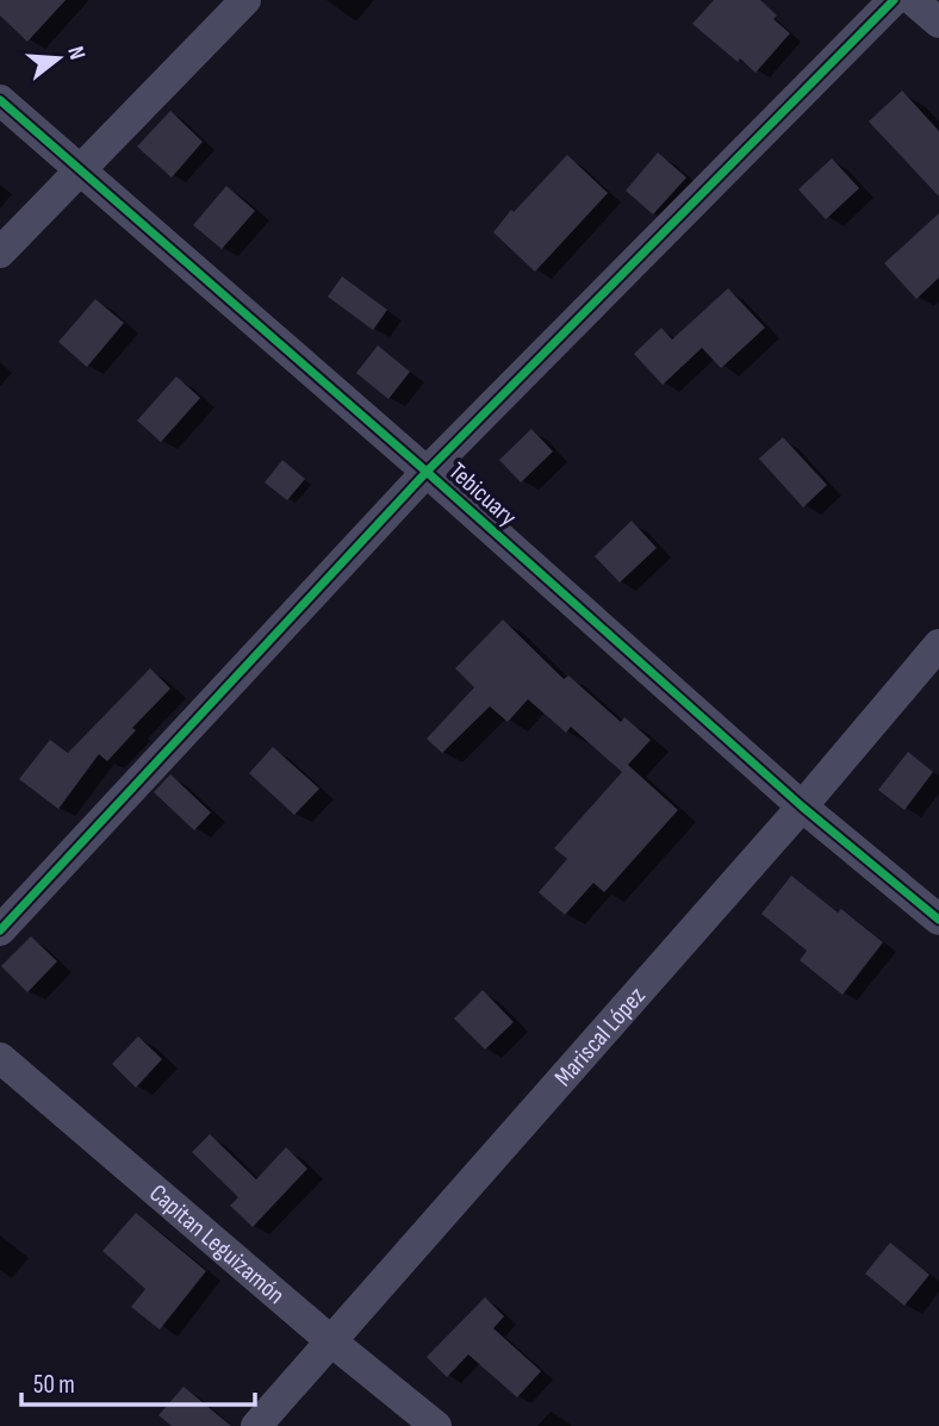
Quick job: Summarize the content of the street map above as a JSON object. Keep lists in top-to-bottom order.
{
  "streets": {
    "street": ["Tebicuary", "Mariscal López", "Capitan Leguizamón"]
  },
  "crossings": [
    ["Tebicuary", "Mariscal López"],
    ["Mariscal López", "Capitan Leguizamón"]
  ],
  "scale_bar": "50 m",
  "north": "right"
}
